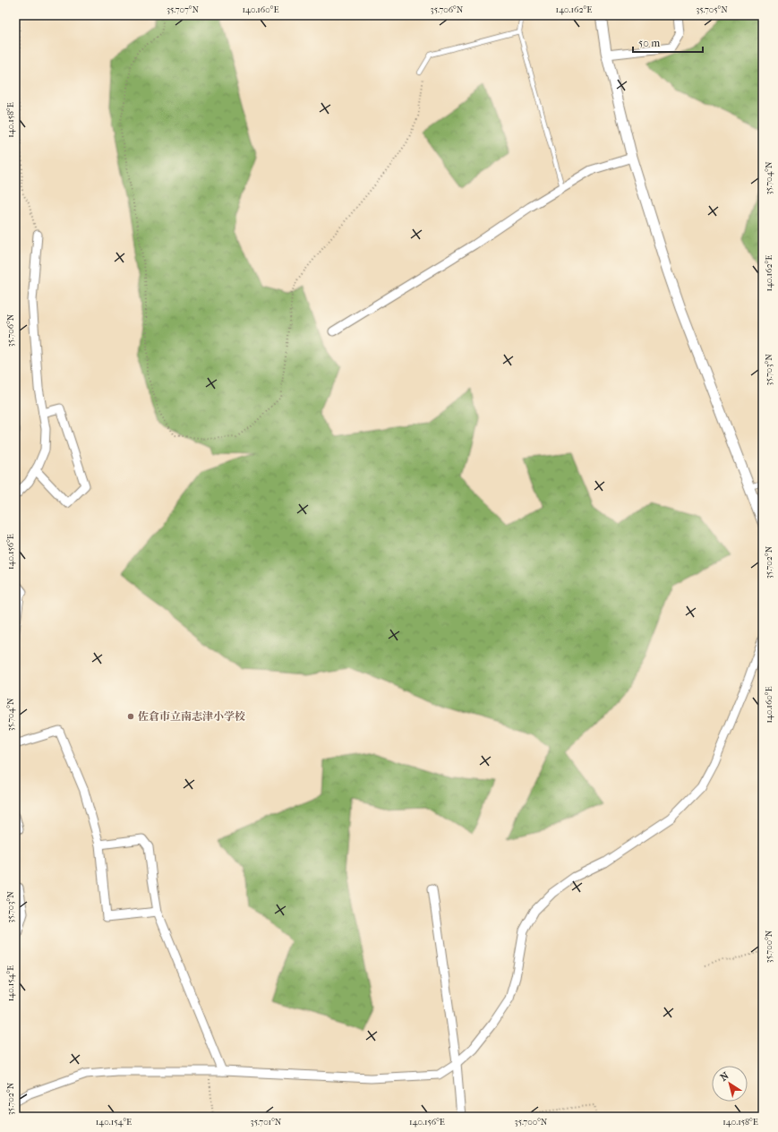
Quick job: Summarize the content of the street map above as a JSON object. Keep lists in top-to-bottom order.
{
  "places": ["佐倉市立南志津小学校"],
  "scale_bar": "50 m",
  "north": "top left",
  "coordinates": [
    "35.707°N",
    "140.160°E",
    "35.706°N",
    "140.162°E",
    "35.705°N",
    "140.158°E",
    "35.704°N",
    "35.703°N",
    "140.156°E",
    "35.702°N",
    "35.700°N",
    "140.154°E",
    "35.701°N"
  ]
}
